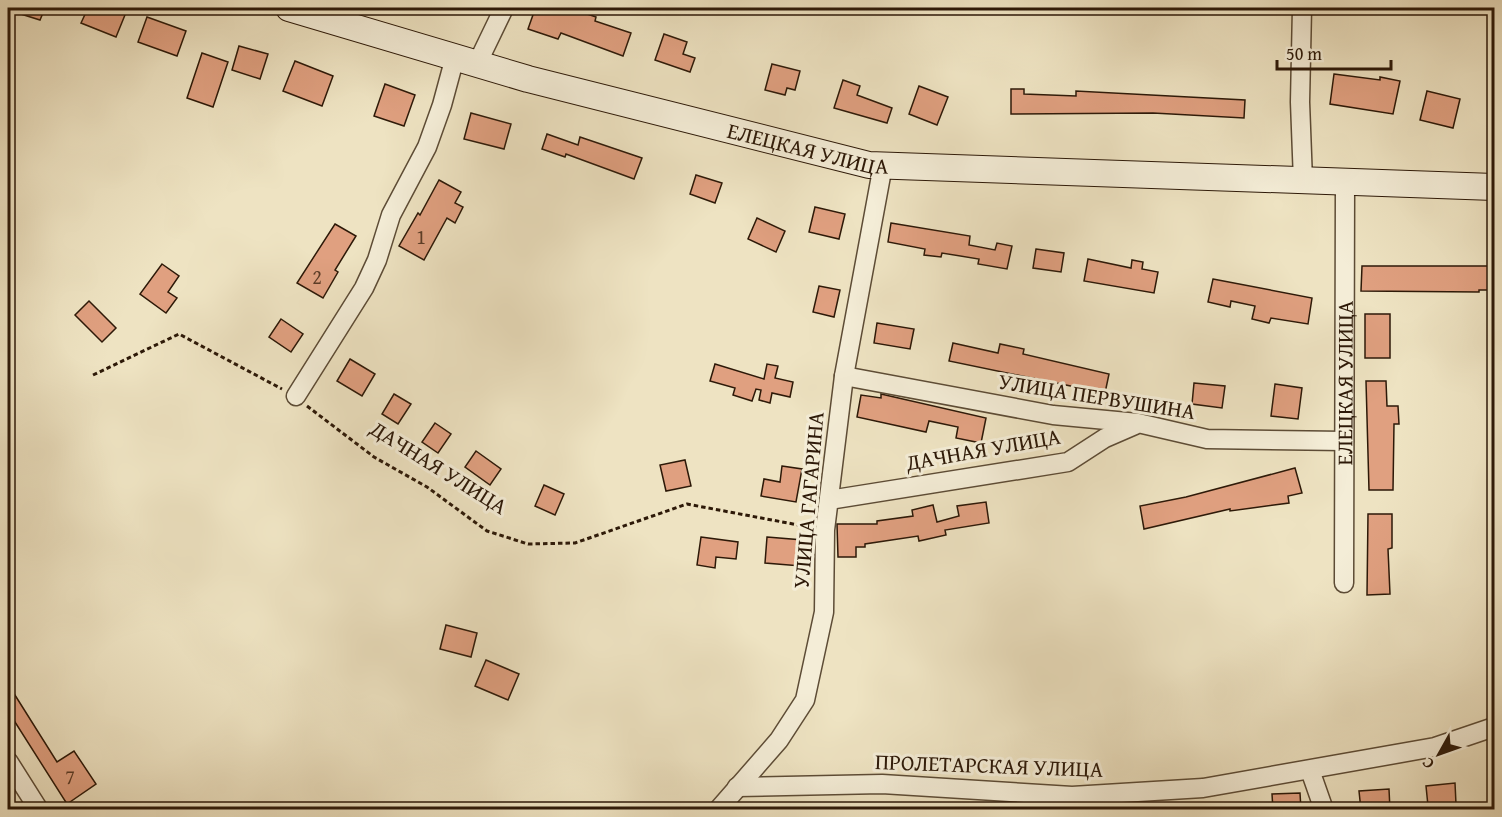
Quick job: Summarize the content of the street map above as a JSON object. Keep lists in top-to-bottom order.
{
  "streets": {
    "main road": ["ЕЛЕЦКАЯ УЛИЦА"],
    "street": [
      "УЛИЦА ПЕРВУШИНА",
      "ДАЧНАЯ УЛИЦА",
      "УЛИЦА ГАГАРИНА",
      "ПРОЛЕТАРСКАЯ УЛИЦА"
    ]
  },
  "crossings": [
    ["ЕЛЕЦКАЯ УЛИЦА", "УЛИЦА ПЕРВУШИНА"],
    ["ЕЛЕЦКАЯ УЛИЦА", "УЛИЦА ГАГАРИНА"],
    ["УЛИЦА ПЕРВУШИНА", "ДАЧНАЯ УЛИЦА"],
    ["УЛИЦА ПЕРВУШИНА", "УЛИЦА ГАГАРИНА"],
    ["ДАЧНАЯ УЛИЦА", "УЛИЦА ГАГАРИНА"],
    ["УЛИЦА ГАГАРИНА", "ПРОЛЕТАРСКАЯ УЛИЦА"]
  ],
  "house_numbers": ["1", "2", "7"],
  "scale_bar": "50 m",
  "north": "bottom left"
}
